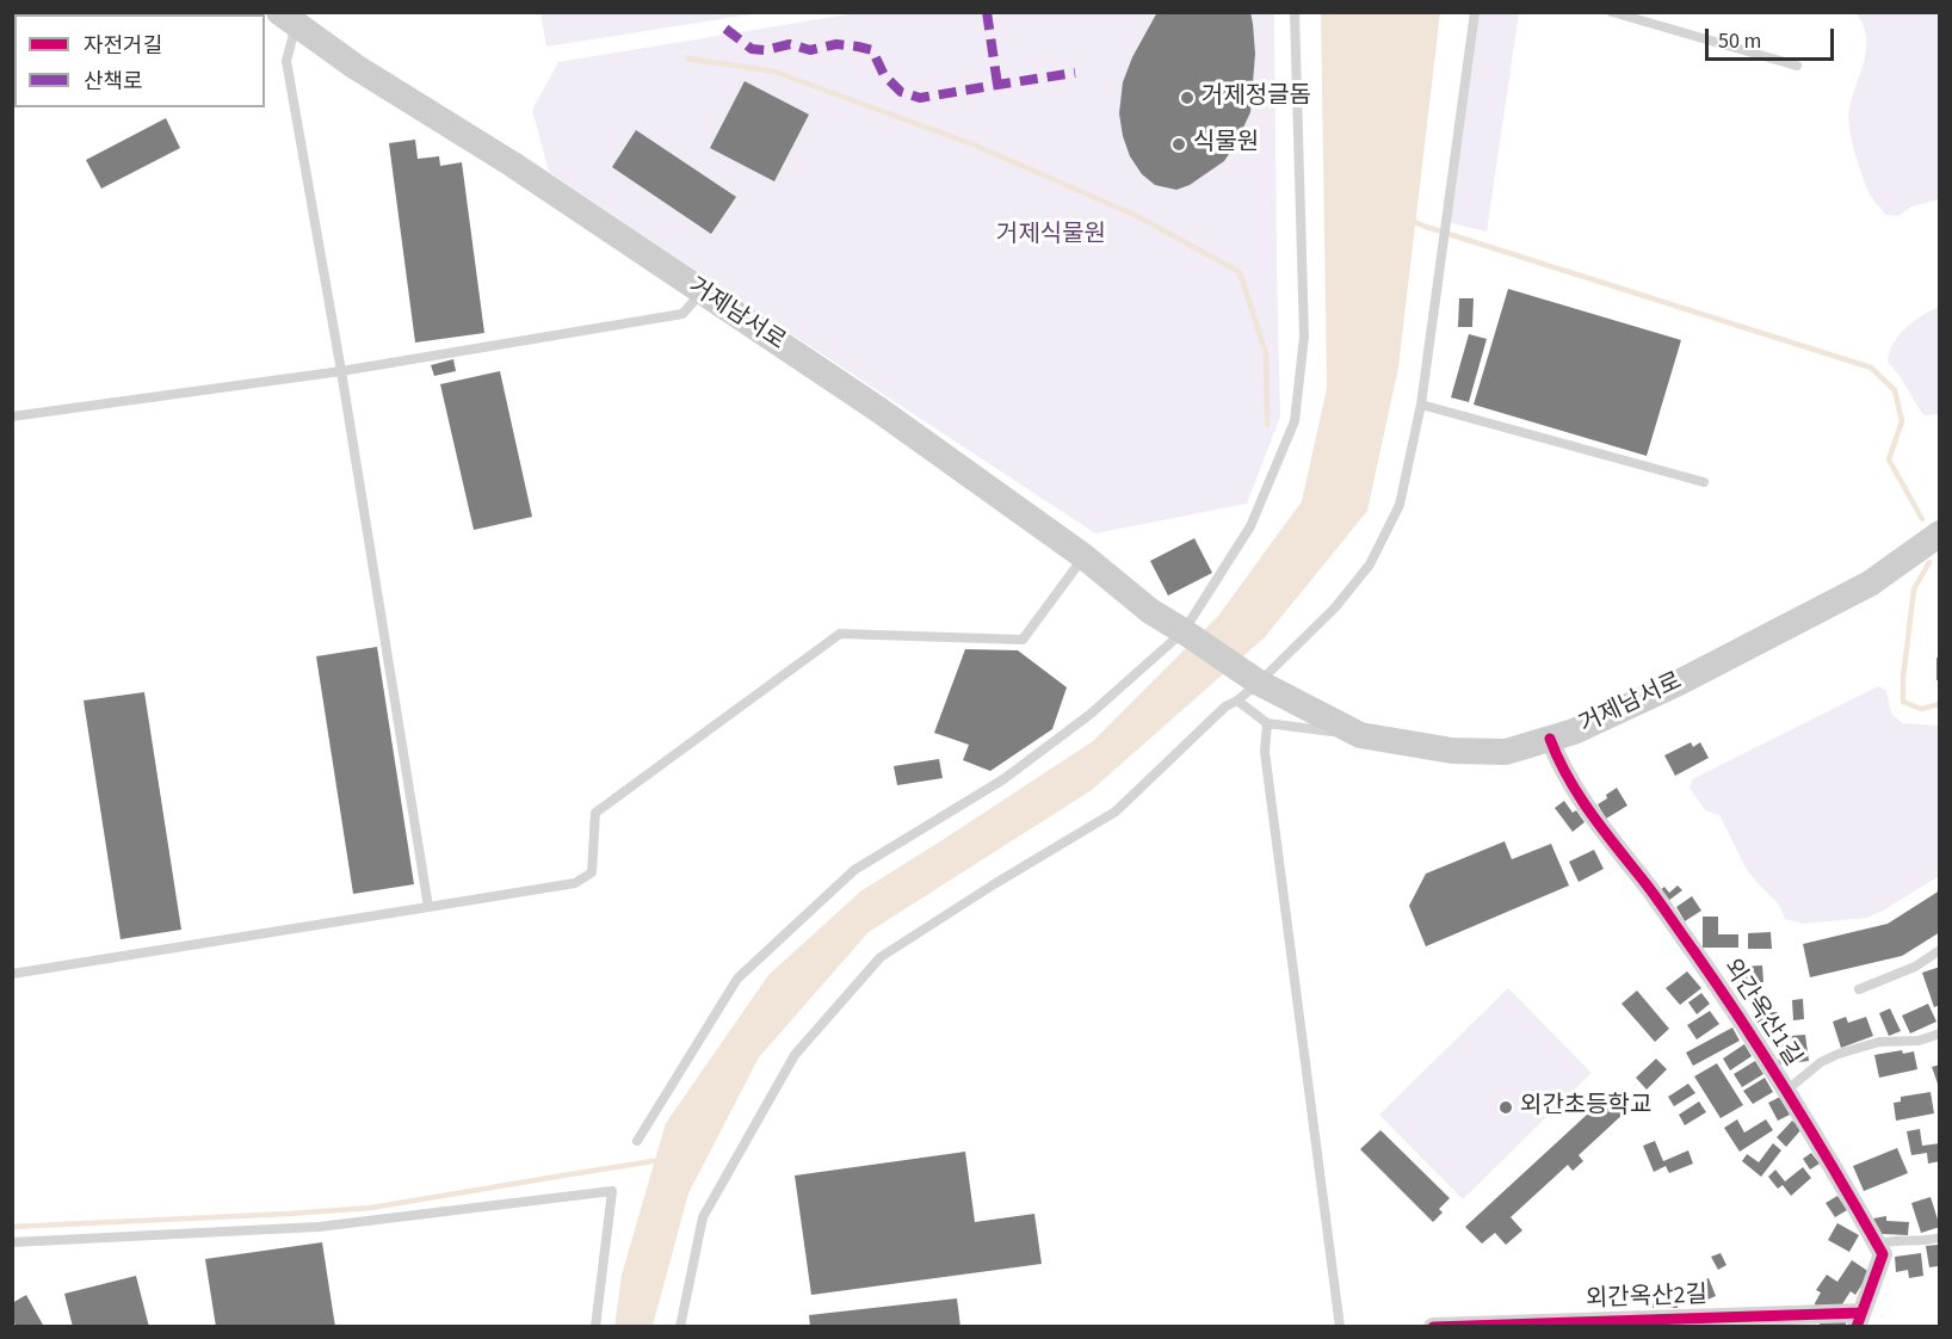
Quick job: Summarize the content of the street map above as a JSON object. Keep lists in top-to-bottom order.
{
  "streets": {
    "main road": ["거제남서로"],
    "street": ["외간옥산1길", "외간옥산2길"]
  },
  "crossings": [
    ["거제남서로", "외간옥산1길"]
  ],
  "parks": ["거제식물원"],
  "places": ["거제정글돔", "식물원", "외간초등학교"],
  "legend": ["자전거길", "산책로"],
  "scale_bar": "50 m"
}
